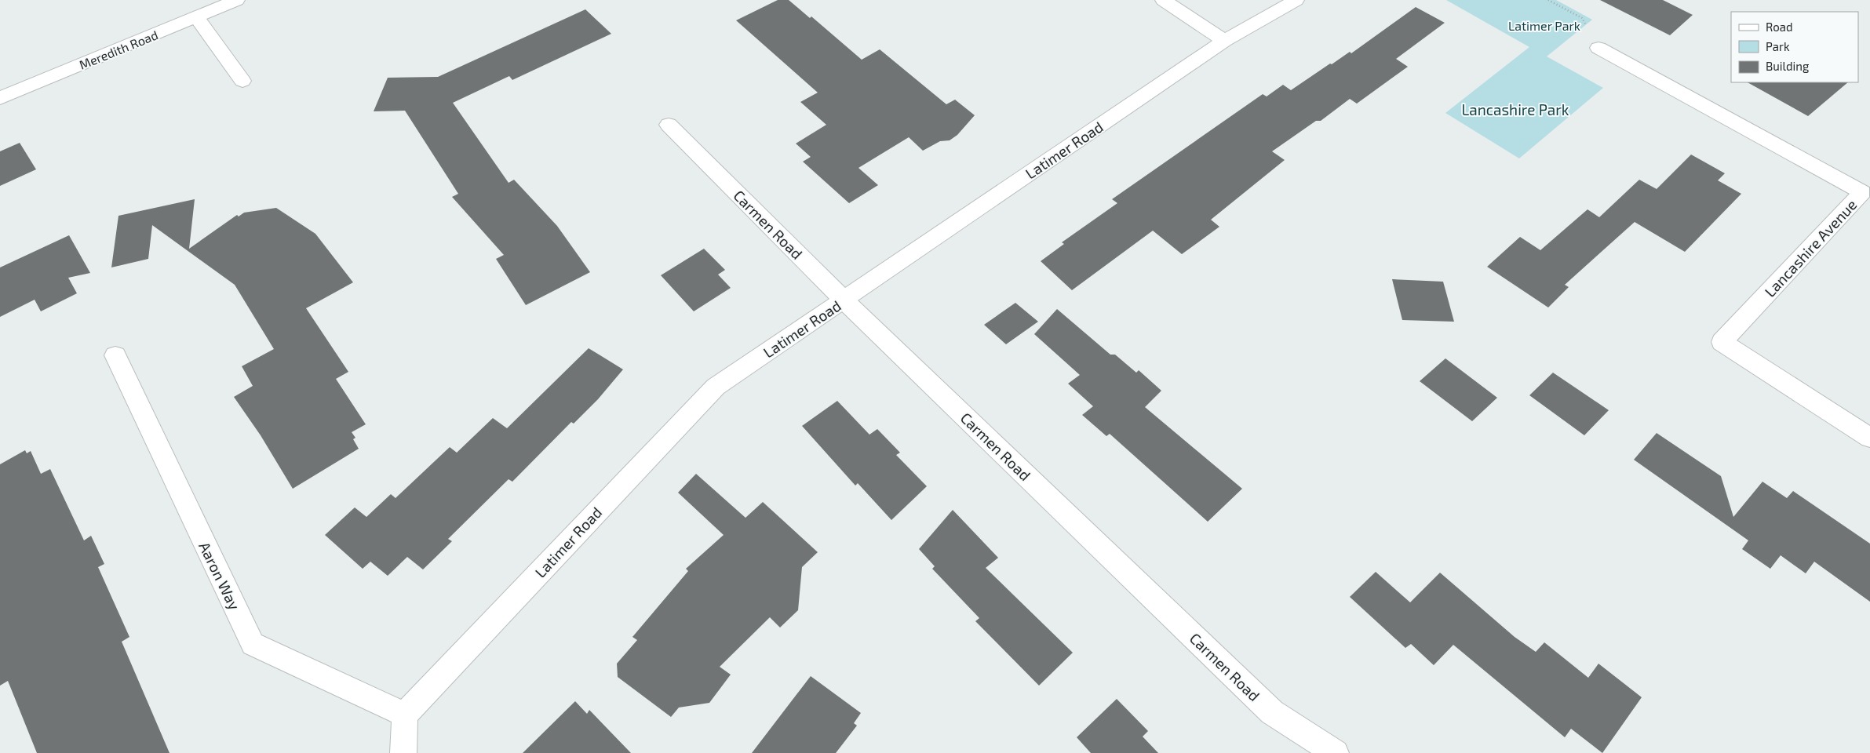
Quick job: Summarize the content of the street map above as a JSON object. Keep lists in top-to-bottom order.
{
  "streets": {
    "street": [
      "Meredith Road",
      "Latimer Road",
      "Carmen Road",
      "Lancashire Avenue",
      "Aaron Way"
    ]
  },
  "crossings": [
    ["Latimer Road", "Carmen Road"],
    ["Latimer Road", "Aaron Way"]
  ],
  "parks": ["Latimer Park", "Lancashire Park"],
  "legend": ["Road", "Park", "Building"]
}
